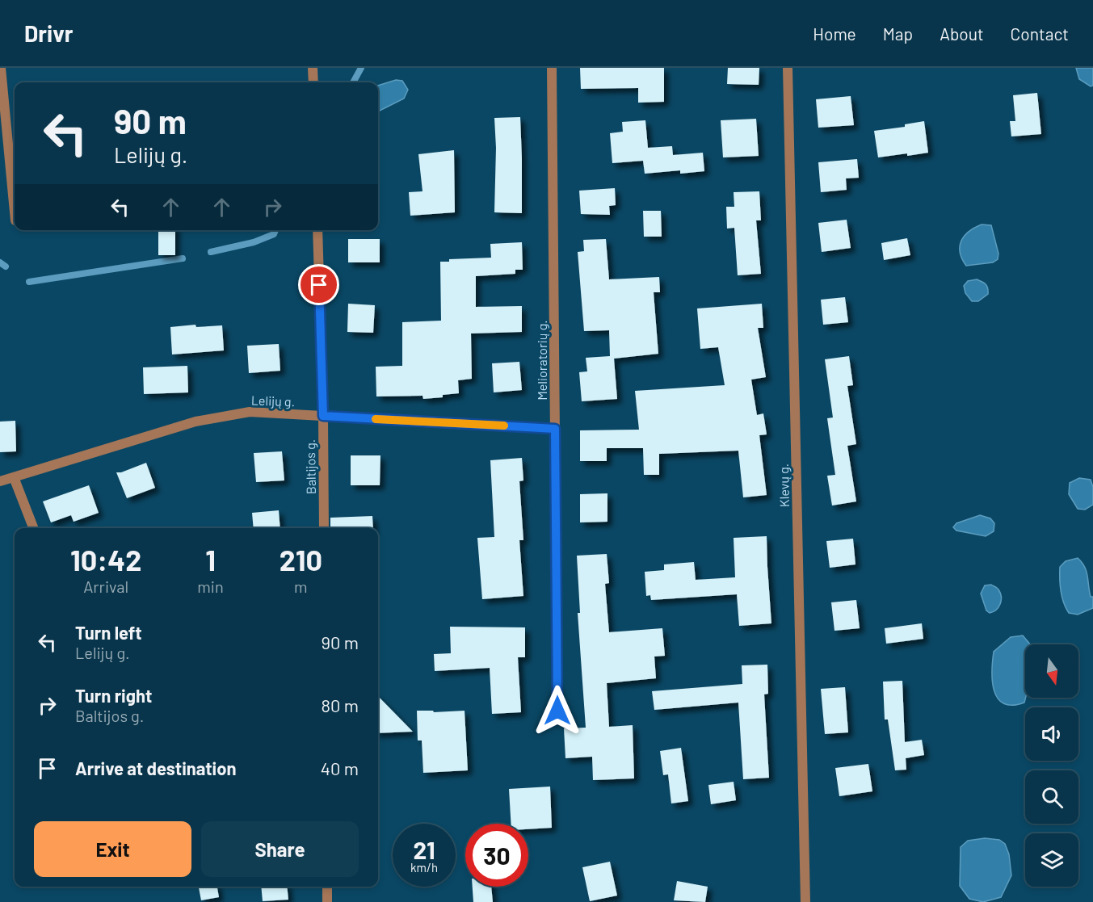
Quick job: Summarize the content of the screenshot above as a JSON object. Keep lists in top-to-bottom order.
{
  "streets": {
    "street": [
      "Melioratorių g.",
      "Lelijų g.",
      "Baltijos g.",
      "Klevų g."
    ]
  },
  "crossings": [
    ["Melioratorių g.", "Lelijų g."],
    ["Lelijų g.", "Baltijos g."]
  ],
  "north": "bottom",
  "page": {
    "header": "Drivr",
    "nav": [
      "Home",
      "Map",
      "About",
      "Contact"
    ],
    "turn": ["90 m", "Lelijų g."],
    "eta": [
      "10:42",
      "Arrival",
      "1",
      "min",
      "210",
      "m"
    ],
    "list": [
      {
        "name": "Turn left",
        "note": "Lelijų g.",
        "value": "90 m"
      },
      {
        "name": "Turn right",
        "note": "Baltijos g.",
        "value": "80 m"
      },
      {
        "name": "Arrive at destination",
        "value": "40 m"
      }
    ],
    "buttons": ["Exit", "Share"],
    "speed": "21 km/h",
    "limit": "30"
  }
}
